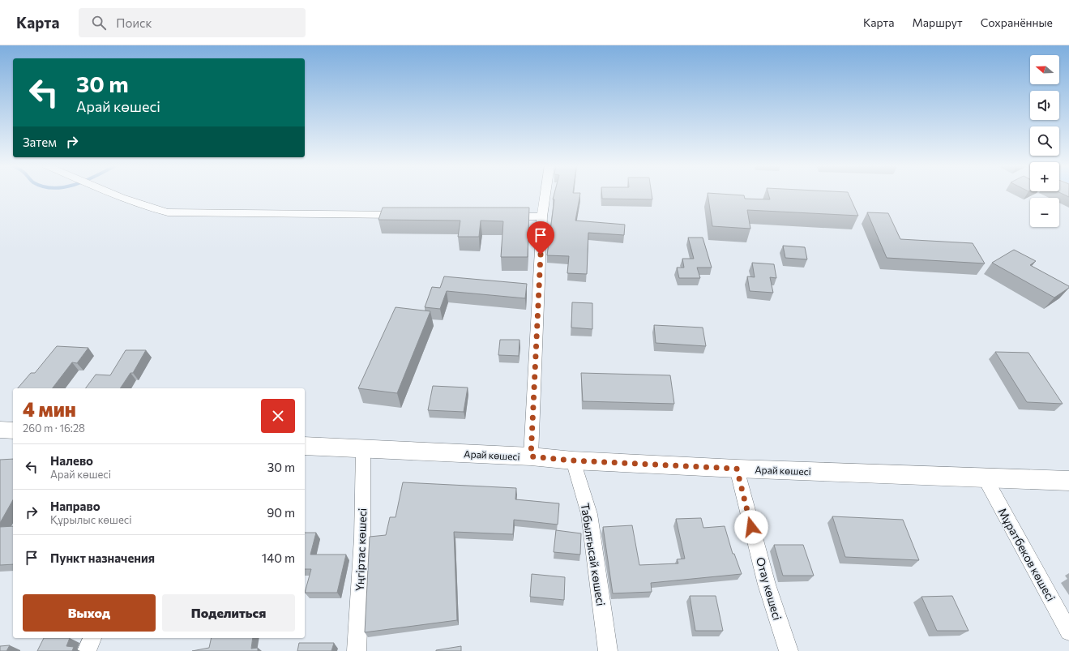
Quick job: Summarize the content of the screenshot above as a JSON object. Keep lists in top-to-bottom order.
{
  "streets": {
    "main road": ["Арай көшесі"],
    "street": [
      "Үңгіртас көшесі",
      "Табылғысай көшесі",
      "Мұратбеков көшесі",
      "Отау көшесі"
    ]
  },
  "crossings": [
    ["Арай көшесі", "Үңгіртас көшесі"],
    ["Арай көшесі", "Табылғысай көшесі"],
    ["Арай көшесі", "Мұратбеков көшесі"],
    ["Арай көшесі", "Отау көшесі"]
  ],
  "north": "left",
  "page": {
    "header": "Карта",
    "search": "Поиск",
    "nav": ["Карта", "Маршрут", "Сохранённые"],
    "map_buttons": ["+", "−"],
    "turn": ["30 m", "Арай көшесі"],
    "then": "Затем",
    "heading": ["4 мин", "260 m · 16:28"],
    "list": [
      {
        "name": "Налево",
        "note": "Арай көшесі",
        "value": "30 m"
      },
      {
        "name": "Направо",
        "note": "Құрылыс көшесі",
        "value": "90 m"
      },
      {
        "name": "Пункт назначения",
        "value": "140 m"
      }
    ],
    "buttons": ["Выход", "Поделиться"]
  }
}
